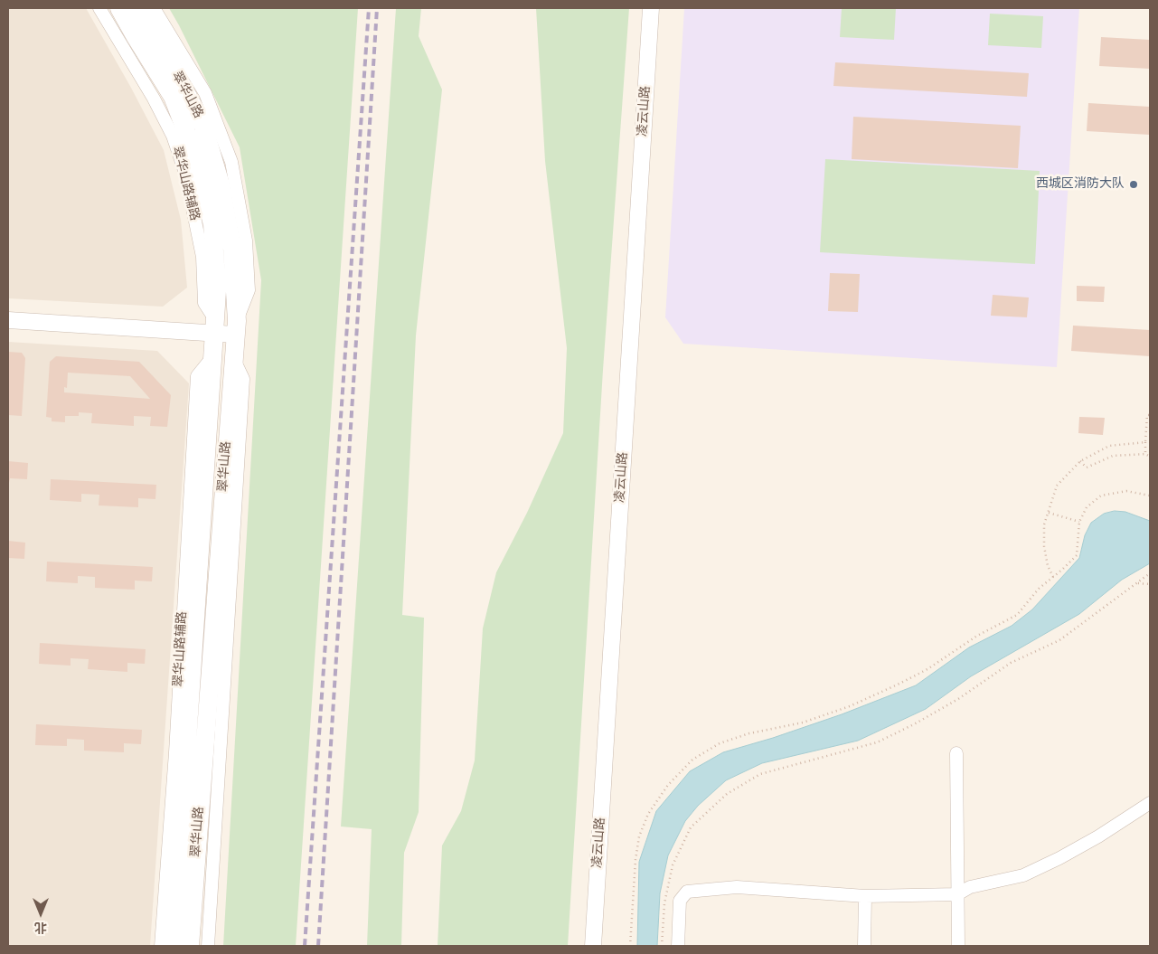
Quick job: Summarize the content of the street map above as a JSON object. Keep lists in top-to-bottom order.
{
  "streets": {
    "main road": ["翠华山路"],
    "street": ["凌云山路", "翠华山路辅路"]
  },
  "crossings": [
    ["翠华山路", "翠华山路辅路"]
  ],
  "places": ["西城区消防大队"],
  "north": "bottom"
}
